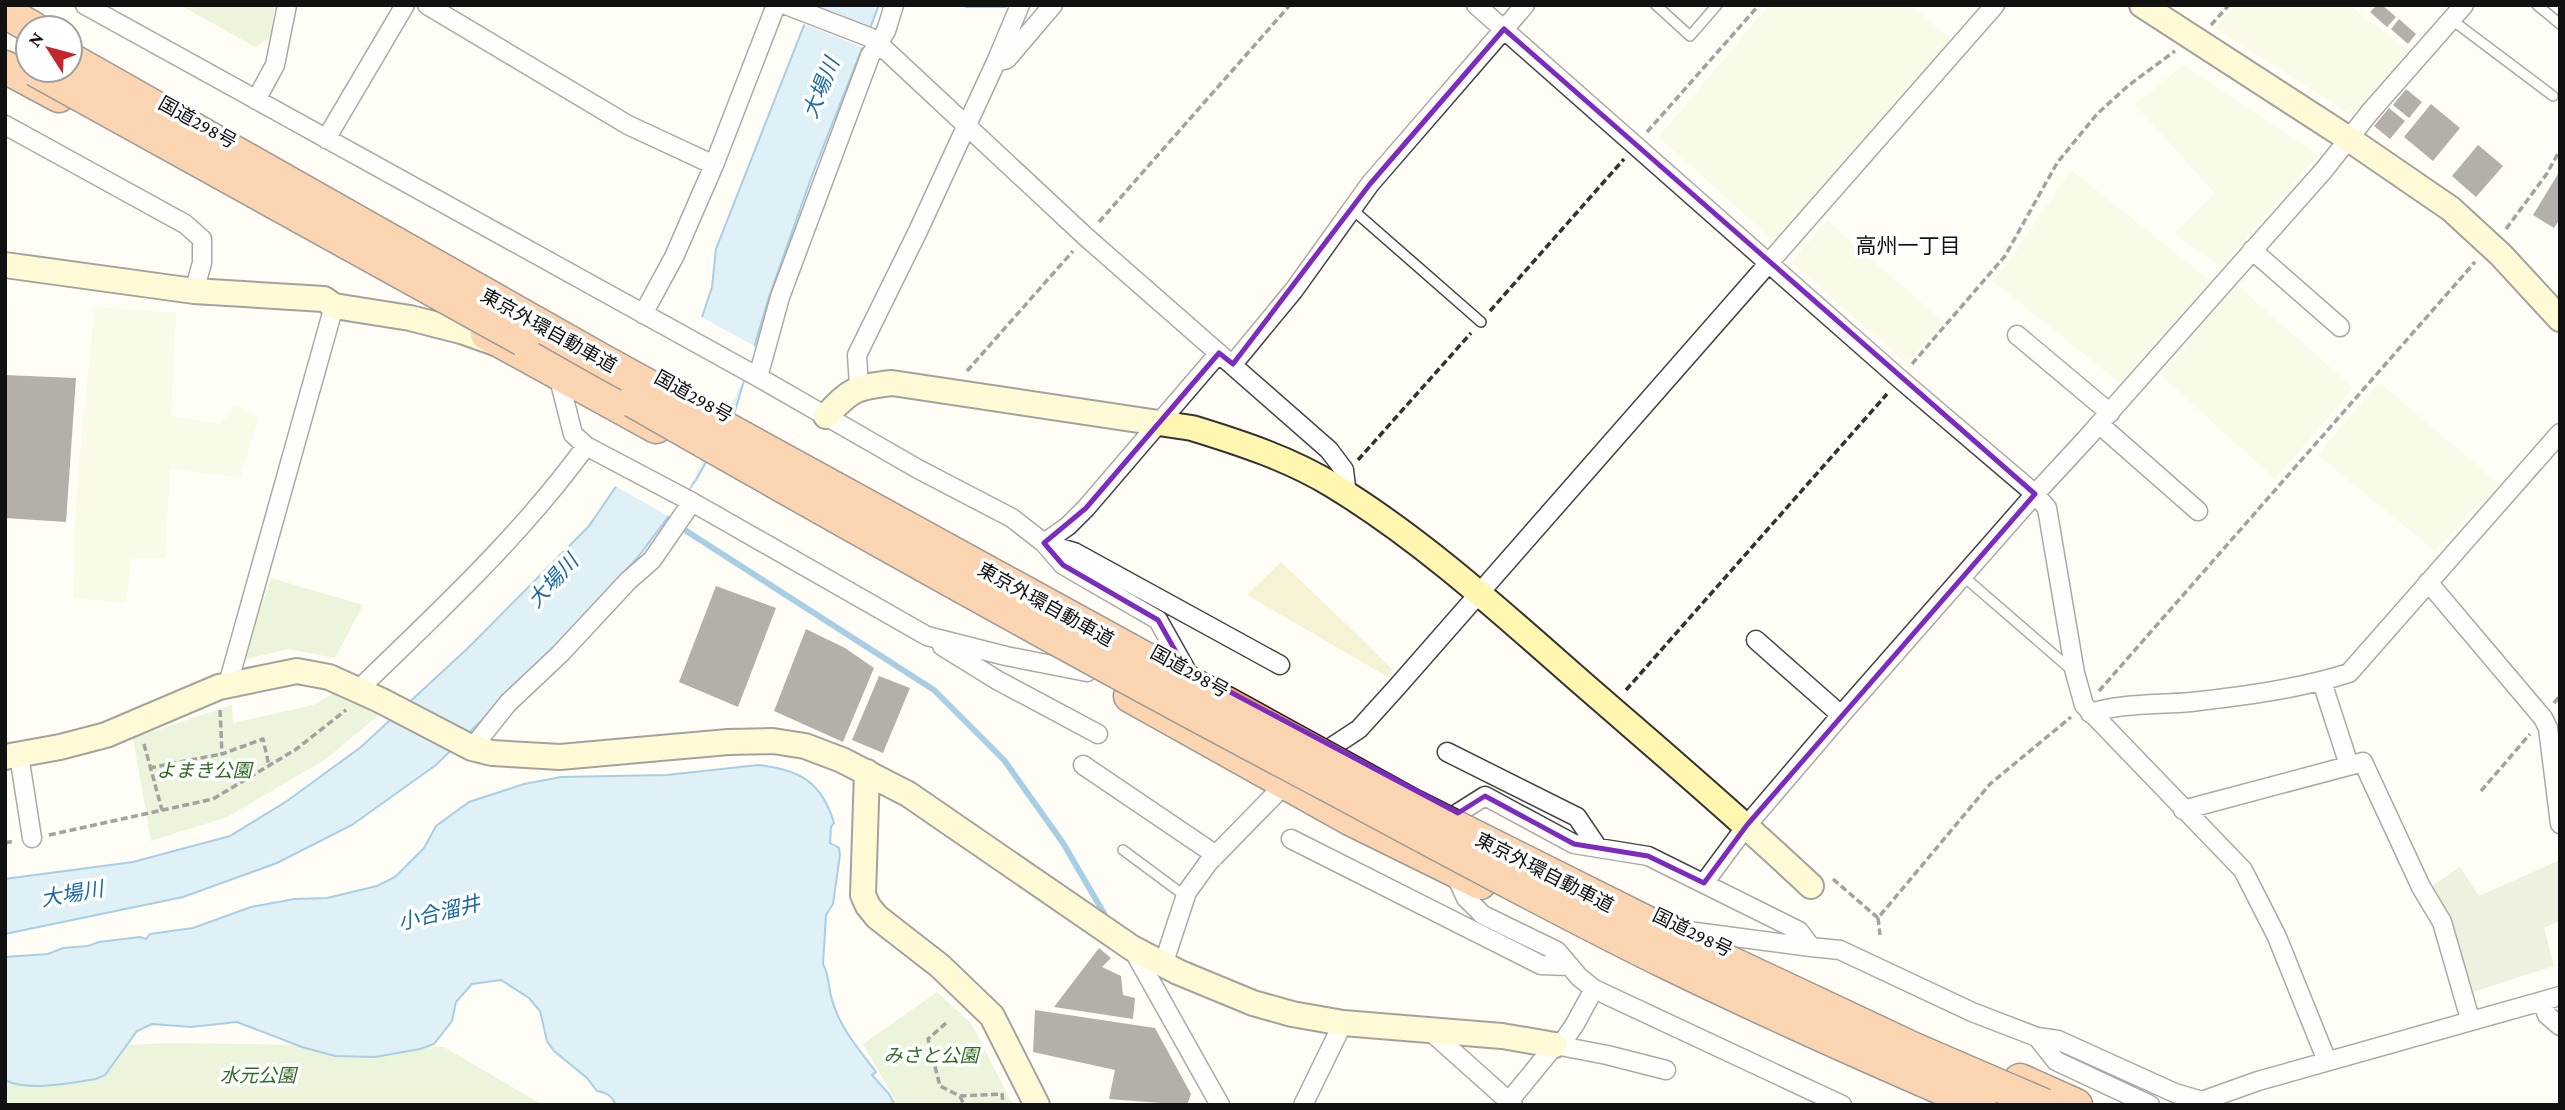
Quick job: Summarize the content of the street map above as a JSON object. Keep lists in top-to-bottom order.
{
  "streets": {
    "highway": ["国道298号", "東京外環自動車道"]
  },
  "districts": ["高州一丁目"],
  "water": ["大場川", "小合溜井"],
  "parks": ["よまき公園", "みさと公園", "水元公園"],
  "north": "top left"
}
